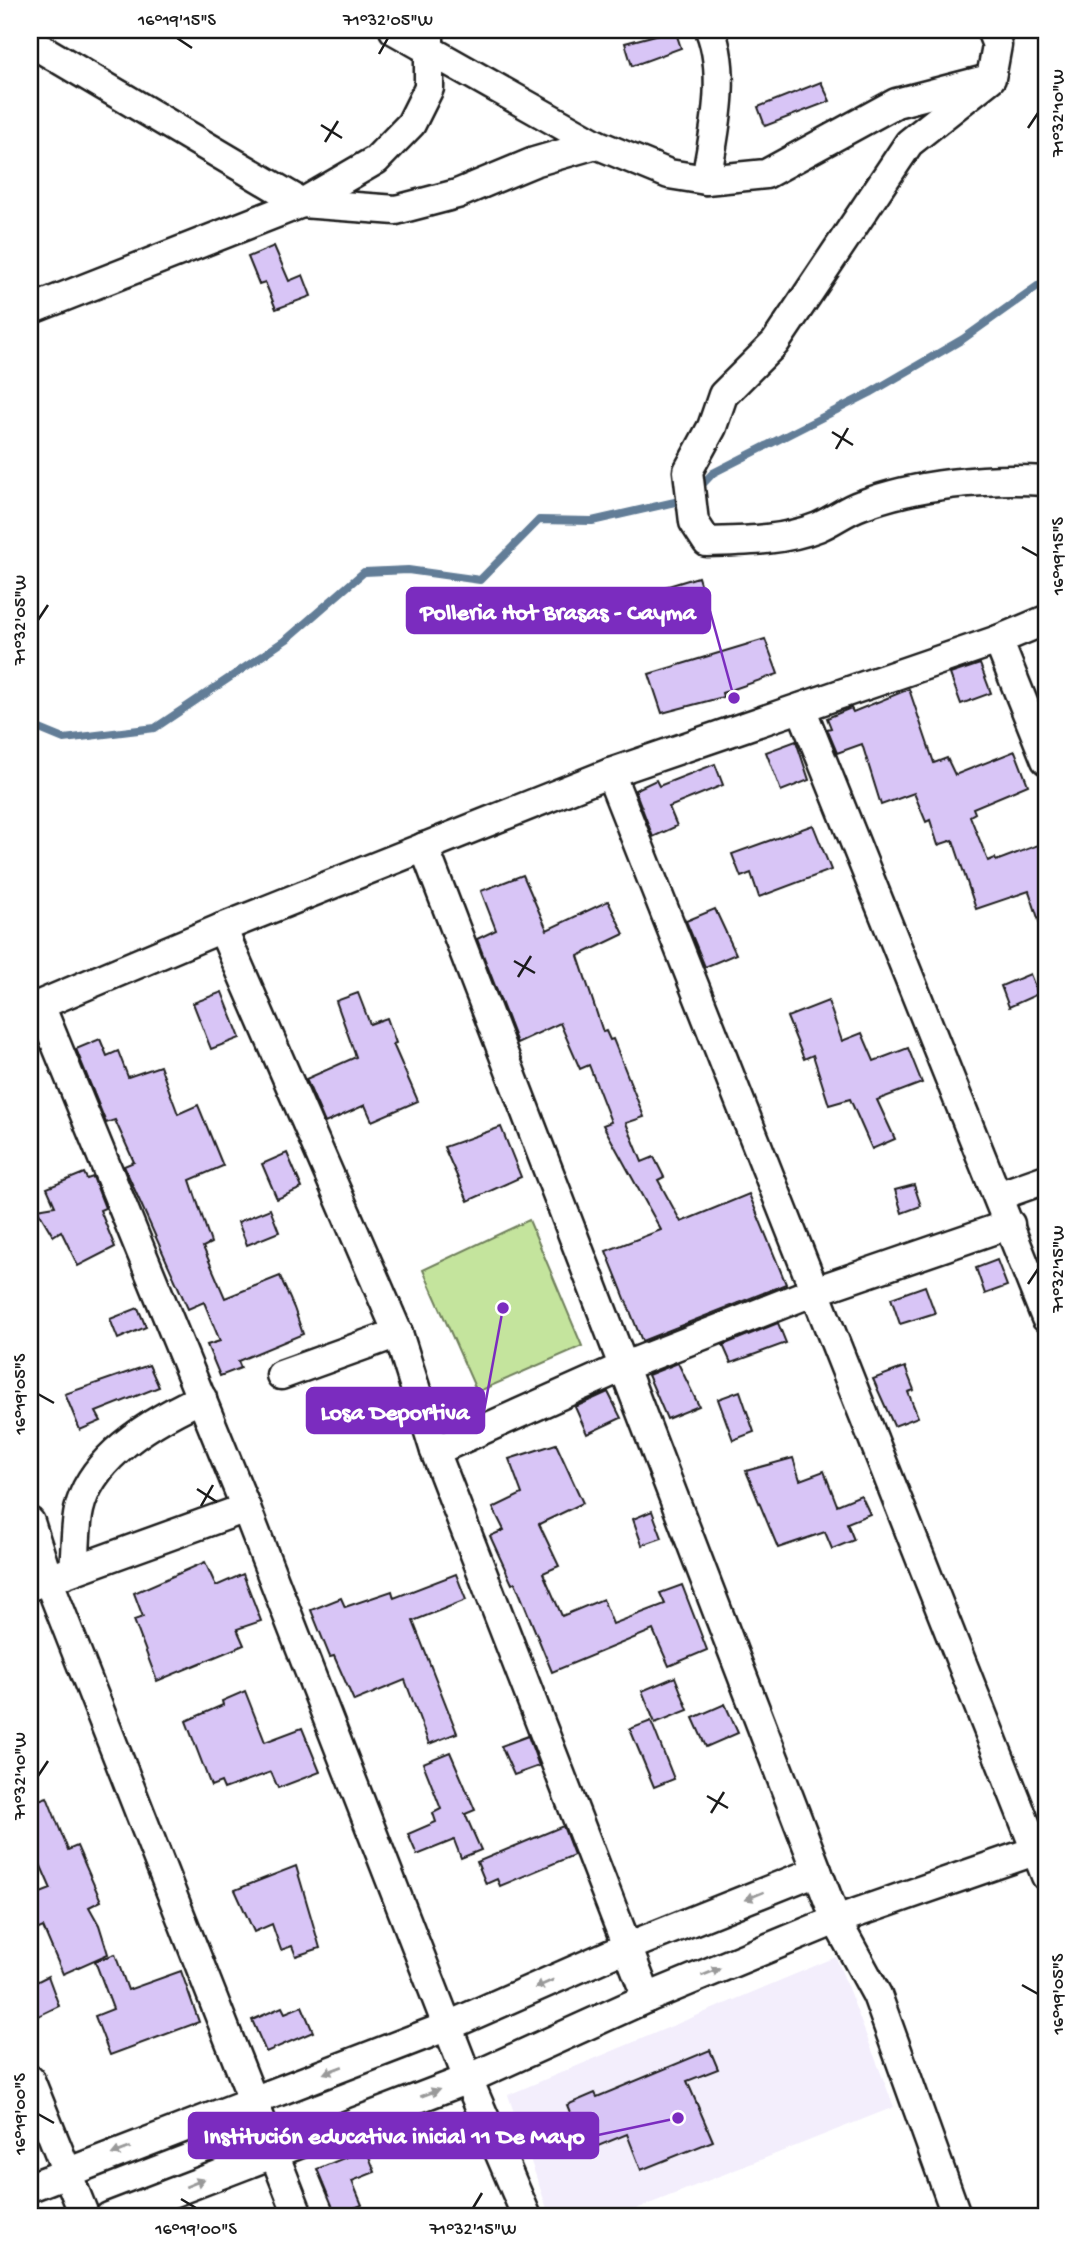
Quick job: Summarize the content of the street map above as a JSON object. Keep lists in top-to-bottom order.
{
  "places": ["Polleria Hot Brasas - Cayma", "Losa Deportiva", "Institución educativa inicial 11 De Mayo"],
  "coordinates": [
    "16°19'15\"S",
    "71°32'05\"W",
    "71°32'10\"W",
    "71°32'15\"W",
    "16°19'05\"S",
    "16°19'00\"S"
  ]
}
